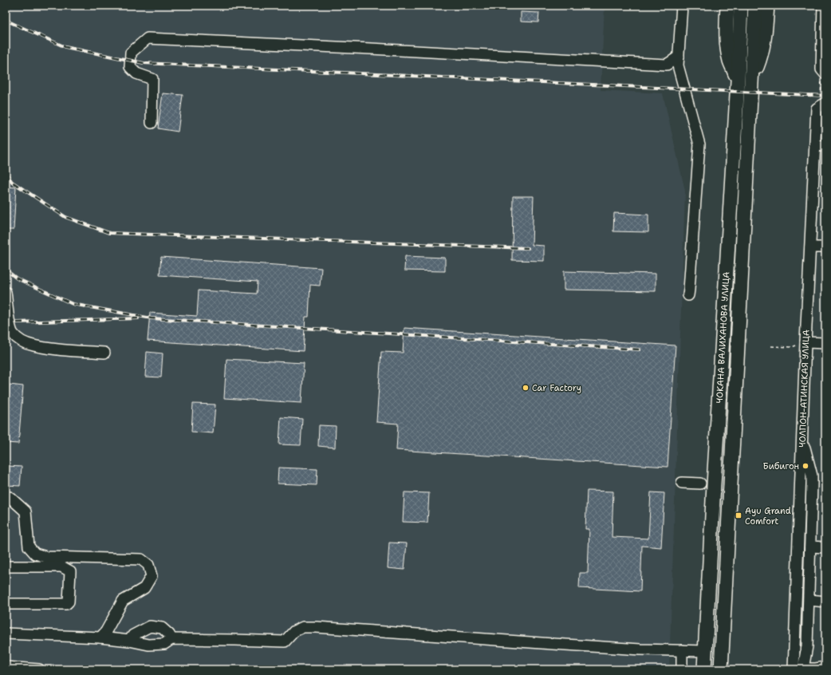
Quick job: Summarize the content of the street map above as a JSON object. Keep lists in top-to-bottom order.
{
  "streets": {
    "main road": ["ЧОКАНА ВАЛИХАНОВА УЛИЦА"],
    "street": ["ЧОЛПОН-АТИНСКАЯ УЛИЦА"]
  },
  "places": {
    "other": ["Car Factory", "Бибигон"],
    "transit": ["Ayu Grand Comfort"]
  }
}
